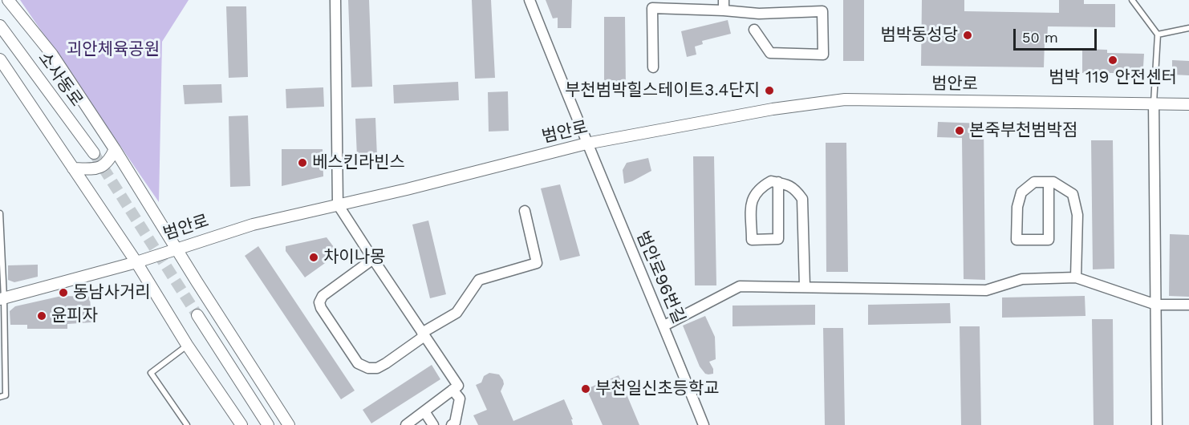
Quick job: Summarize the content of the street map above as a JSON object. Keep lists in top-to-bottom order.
{
  "streets": {
    "street": ["소사동로", "범안로", "범안로96번길"]
  },
  "crossings": [
    ["범안로", "범안로96번길"]
  ],
  "parks": ["괴안체육공원"],
  "places": [
    "범박동성당",
    "범박 119 안전센터",
    "부천범박힐스테이트3.4단지",
    "본죽부천범박점",
    "베스킨라빈스",
    "차이나몽",
    "동남사거리",
    "윤피자",
    "부천일신초등학교"
  ],
  "scale_bar": "50 m"
}
